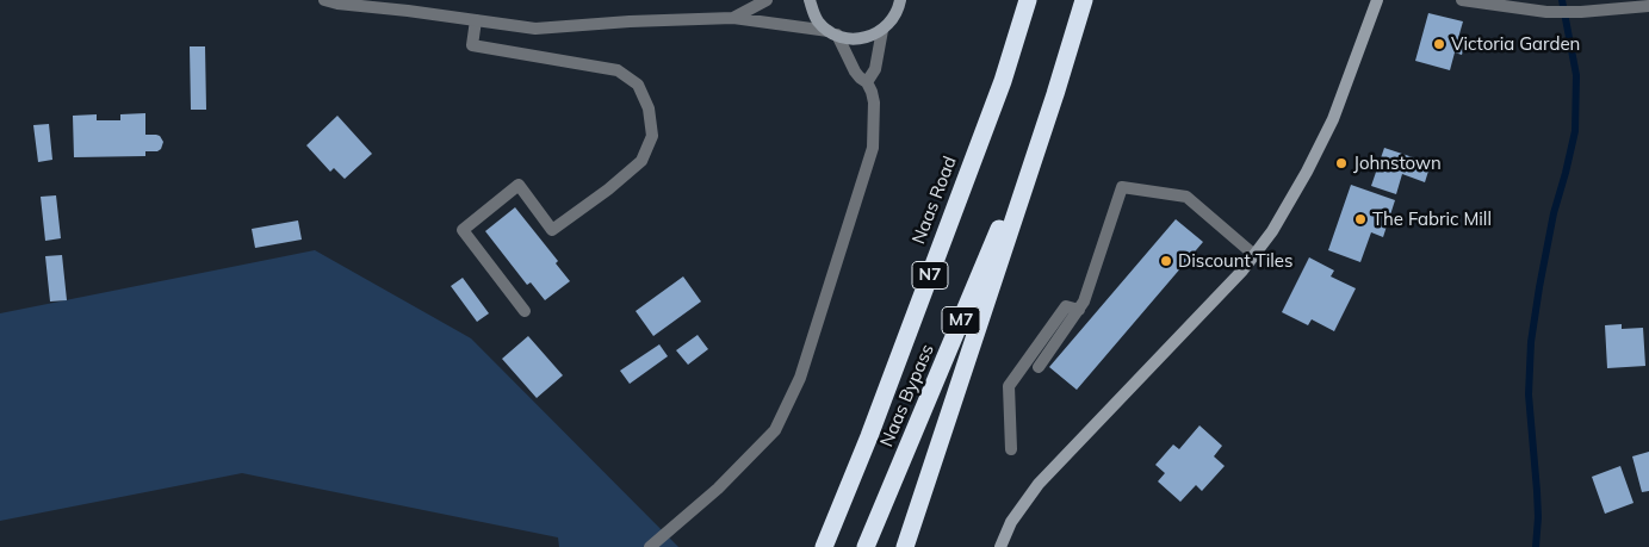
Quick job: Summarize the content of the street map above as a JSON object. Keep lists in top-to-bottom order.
{
  "streets": {
    "highway": [
      "Naas Road",
      "N7",
      "M7",
      "Naas Bypass"
    ]
  },
  "places": [
    "Victoria Garden",
    "Johnstown",
    "The Fabric Mill",
    "Discount Tiles"
  ]
}
